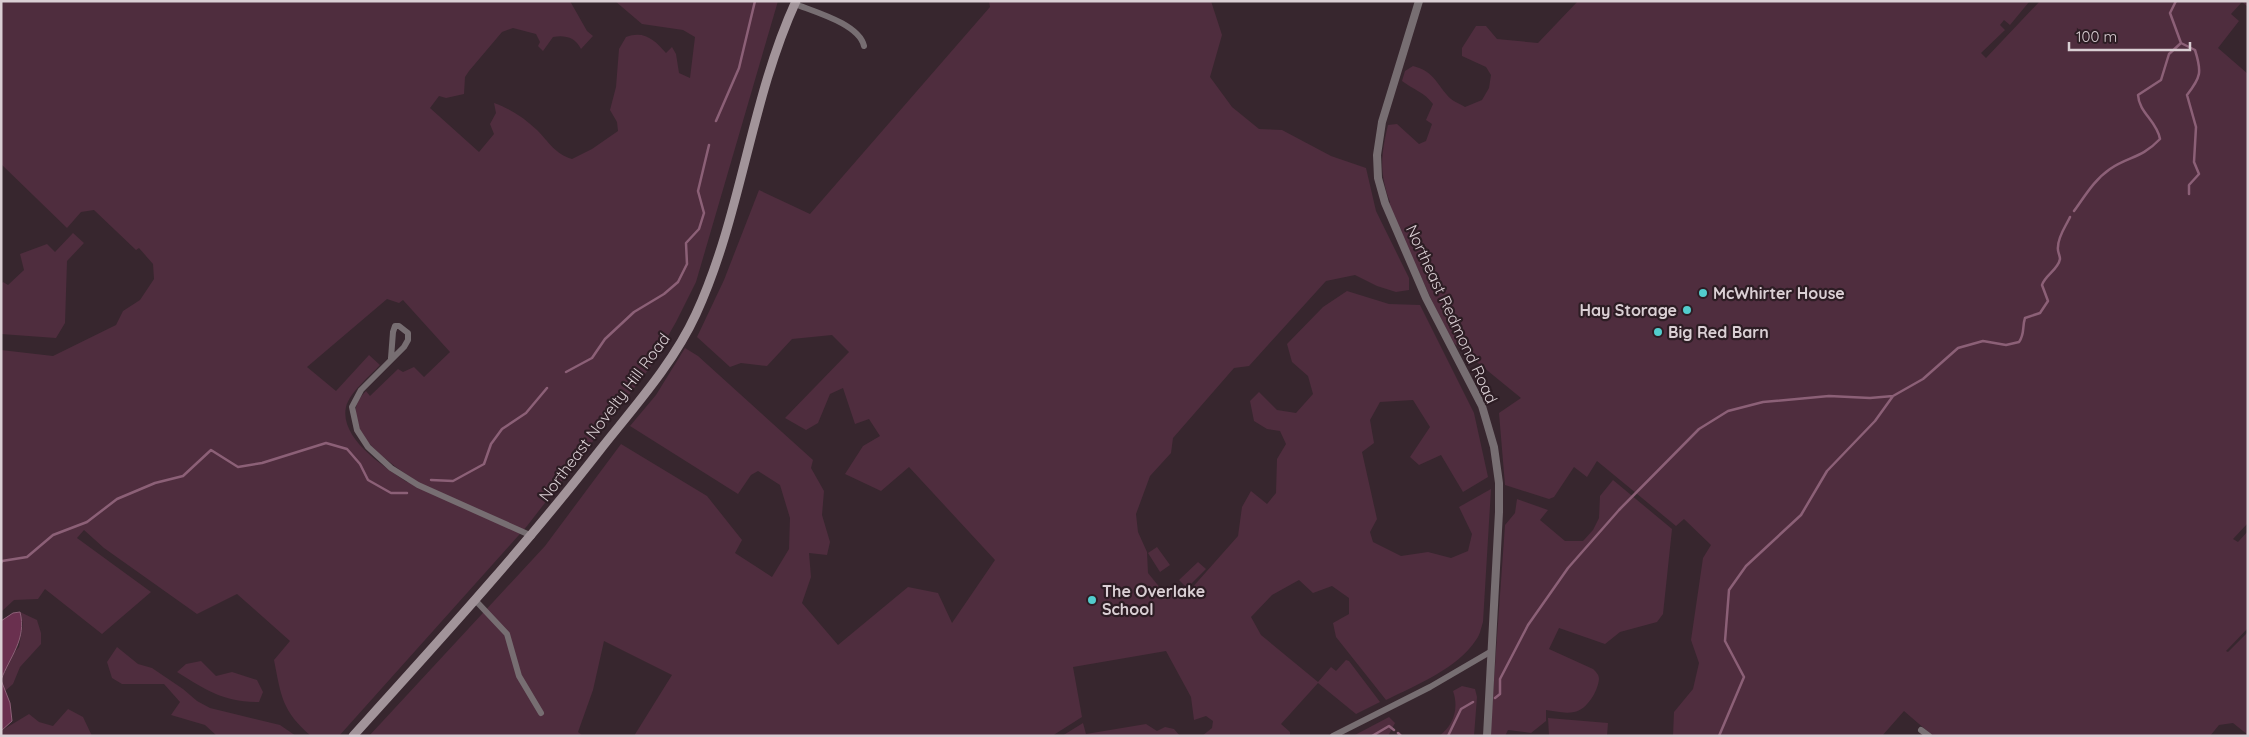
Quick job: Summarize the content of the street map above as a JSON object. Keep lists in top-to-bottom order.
{
  "streets": {
    "main road": ["Northeast Novelty Hill Road"],
    "street": ["Northeast Redmond Road"]
  },
  "places": [
    "McWhirter House",
    "Hay Storage",
    "Big Red Barn",
    "The Overlake School"
  ],
  "scale_bar": "100 m"
}
